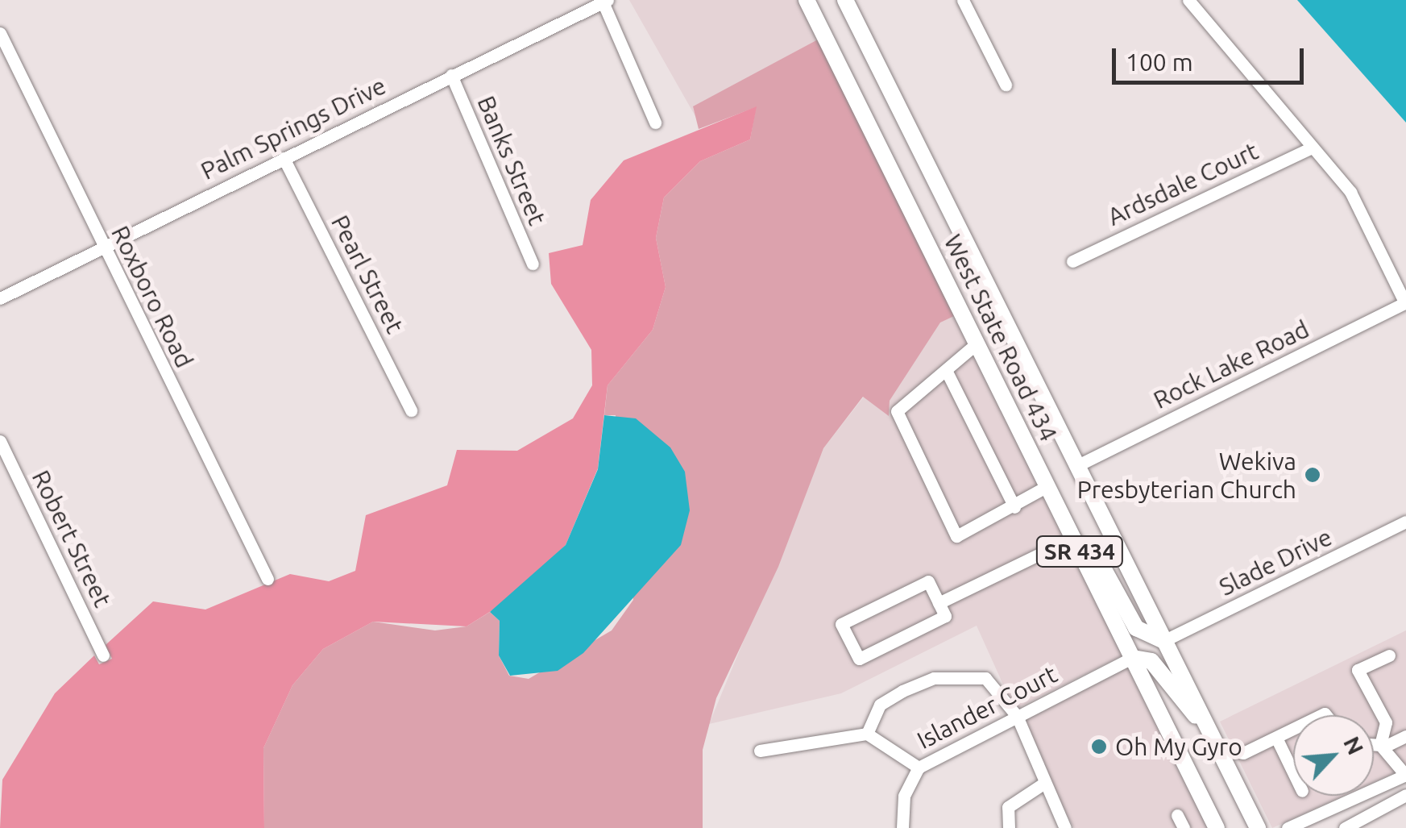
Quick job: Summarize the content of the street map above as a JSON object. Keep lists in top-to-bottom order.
{
  "streets": {
    "main road": ["West State Road 434", "SR 434"],
    "street": [
      "Palm Springs Drive",
      "Banks Street",
      "Ardsdale Court",
      "Pearl Street",
      "Roxboro Road",
      "Rock Lake Road",
      "Robert Street",
      "Slade Drive",
      "Islander Court"
    ]
  },
  "crossings": [
    ["Palm Springs Drive", "Banks Street"],
    ["Palm Springs Drive", "Pearl Street"],
    ["Palm Springs Drive", "Roxboro Road"],
    ["West State Road 434", "Islander Court"],
    ["Rock Lake Road", "SR 434"],
    ["SR 434", "Slade Drive"]
  ],
  "places": ["Wekiva Presbyterian Church", "Oh My Gyro"],
  "scale_bar": "100 m",
  "north": "top right"
}
